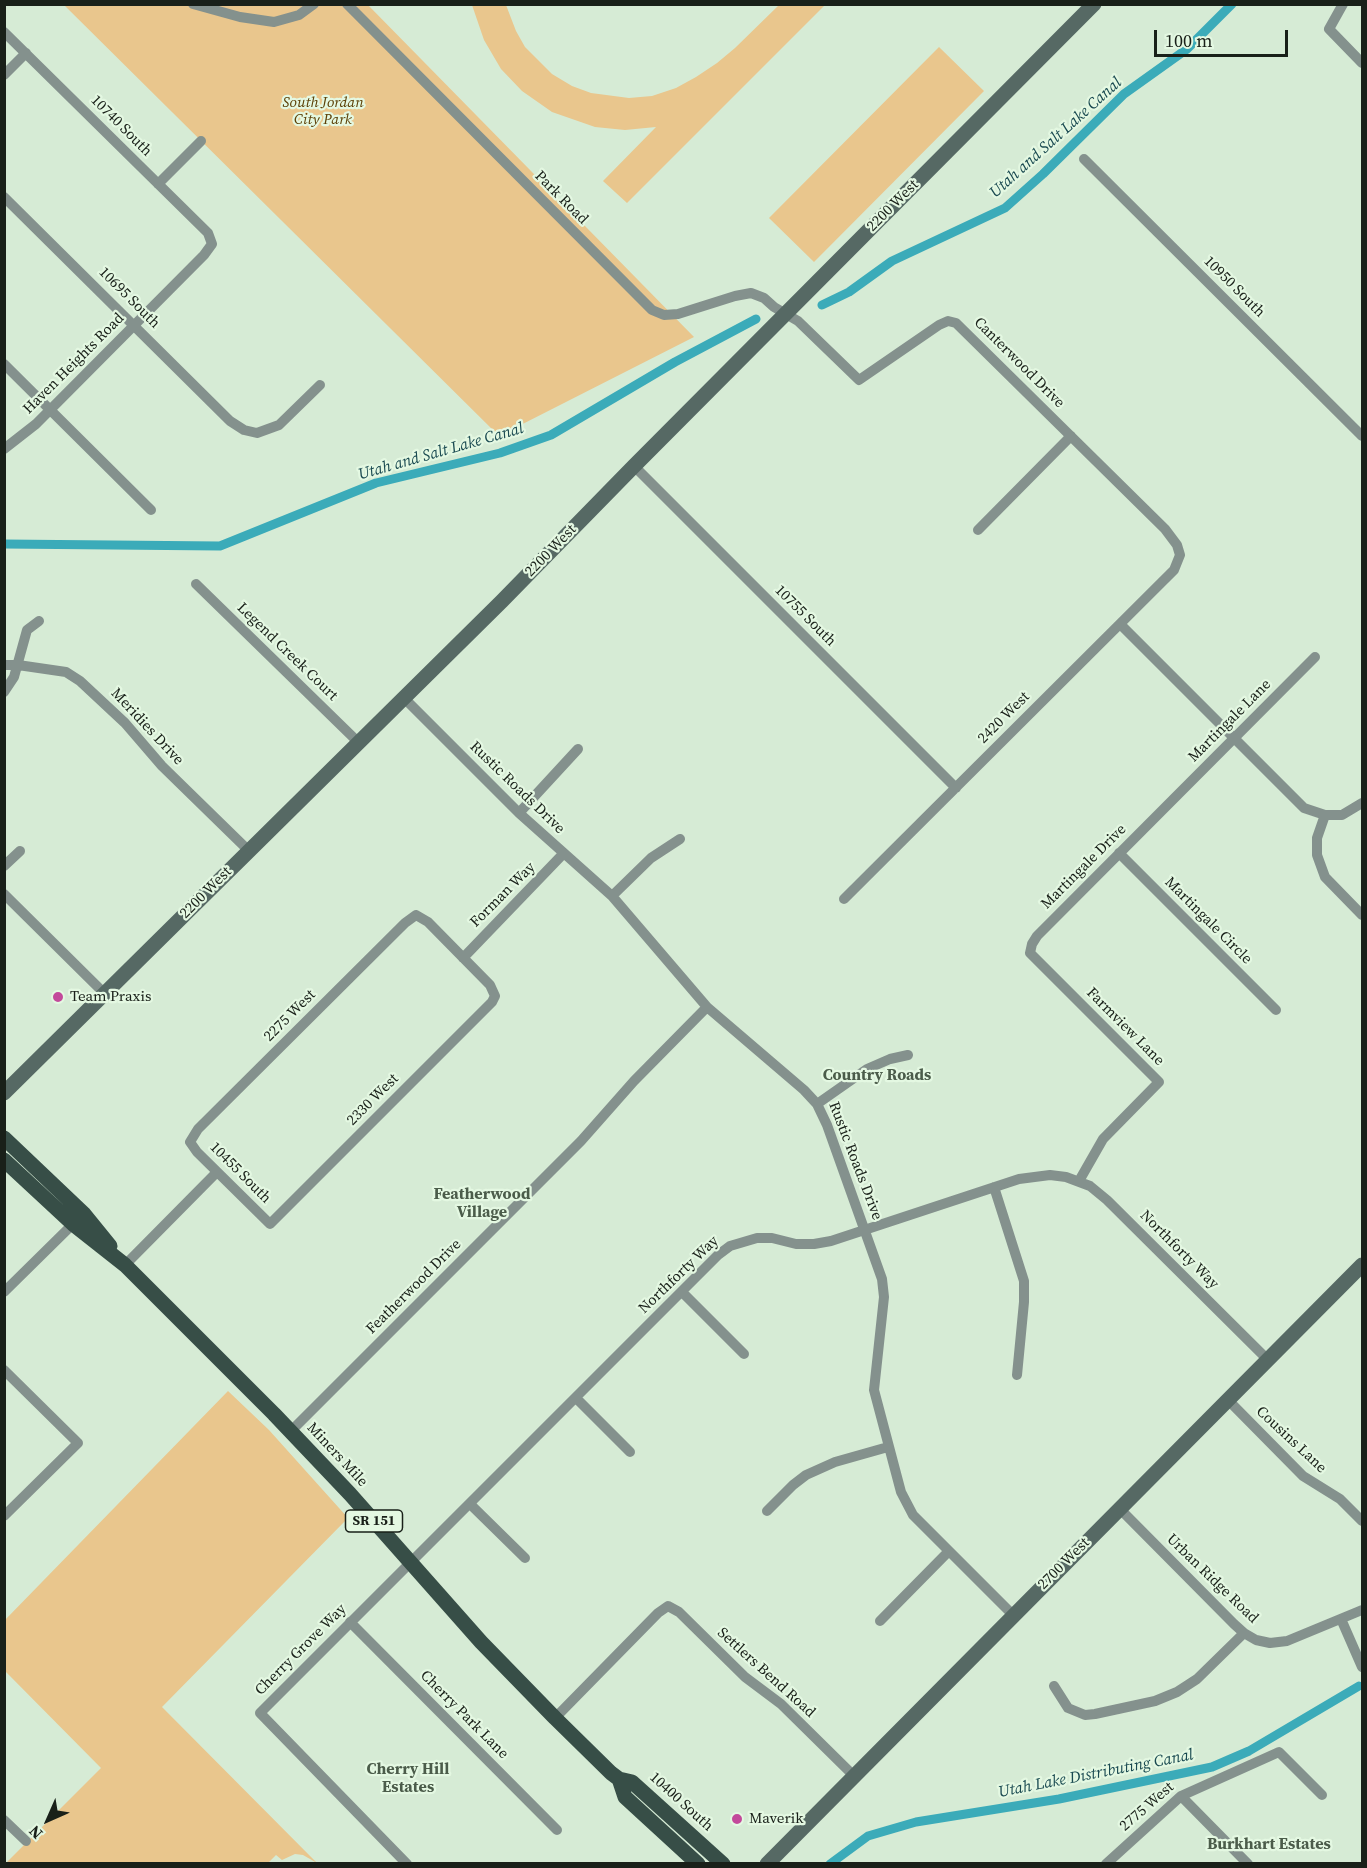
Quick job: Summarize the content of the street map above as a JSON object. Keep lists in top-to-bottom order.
{
  "streets": {
    "main road": ["Miners Mile", "SR 151", "10400 South"],
    "street": [
      "10740 South",
      "Park Road",
      "2200 West",
      "10950 South",
      "10695 South",
      "Canterwood Drive",
      "Haven Heights Road",
      "10755 South",
      "Legend Creek Court",
      "2420 West",
      "Martingale Lane",
      "Meridies Drive",
      "Rustic Roads Drive",
      "Martingale Drive",
      "Forman Way",
      "Martingale Circle",
      "2275 West",
      "Farmview Lane",
      "2330 West",
      "10455 South",
      "Northforty Way",
      "Featherwood Drive",
      "Cousins Lane",
      "2700 West",
      "Urban Ridge Road",
      "Cherry Grove Way",
      "Settlers Bend Road",
      "Cherry Park Lane",
      "2775 West"
    ]
  },
  "crossings": [
    ["10740 South", "Haven Heights Road"],
    ["Park Road", "2200 West"],
    ["Park Road", "Canterwood Drive"],
    ["2200 West", "Canterwood Drive"],
    ["2200 West", "10755 South"],
    ["2200 West", "Legend Creek Court"],
    ["2200 West", "Meridies Drive"],
    ["2200 West", "Rustic Roads Drive"],
    ["10695 South", "Haven Heights Road"],
    ["Canterwood Drive", "2420 West"],
    ["10755 South", "2420 West"],
    ["Martingale Lane", "Martingale Drive"],
    ["Rustic Roads Drive", "Forman Way"],
    ["Rustic Roads Drive", "Northforty Way"],
    ["Rustic Roads Drive", "Featherwood Drive"],
    ["Rustic Roads Drive", "2700 West"],
    ["Martingale Drive", "Martingale Circle"],
    ["Martingale Drive", "Farmview Lane"],
    ["Forman Way", "2275 West"],
    ["Forman Way", "2330 West"],
    ["2275 West", "2330 West"],
    ["2275 West", "10455 South"],
    ["Farmview Lane", "Northforty Way"],
    ["2330 West", "10455 South"],
    ["Northforty Way", "Miners Mile"],
    ["Northforty Way", "2700 West"],
    ["Northforty Way", "Cherry Grove Way"],
    ["Featherwood Drive", "Miners Mile"],
    ["Cousins Lane", "2700 West"],
    ["Miners Mile", "SR 151"],
    ["Miners Mile", "Cherry Grove Way"],
    ["Miners Mile", "Settlers Bend Road"],
    ["Miners Mile", "10400 South"],
    ["SR 151", "10400 South"],
    ["2700 West", "Urban Ridge Road"],
    ["2700 West", "Settlers Bend Road"],
    ["Cherry Grove Way", "Cherry Park Lane"]
  ],
  "districts": [
    "Country Roads",
    "Featherwood Village",
    "Cherry Hill Estates",
    "Burkhart Estates"
  ],
  "water": ["Utah and Salt Lake Canal", "Utah Lake Distributing Canal"],
  "parks": ["South Jordan City Park"],
  "places": ["Team Praxis", "Maverik"],
  "scale_bar": "100 m",
  "north": "bottom left"
}
